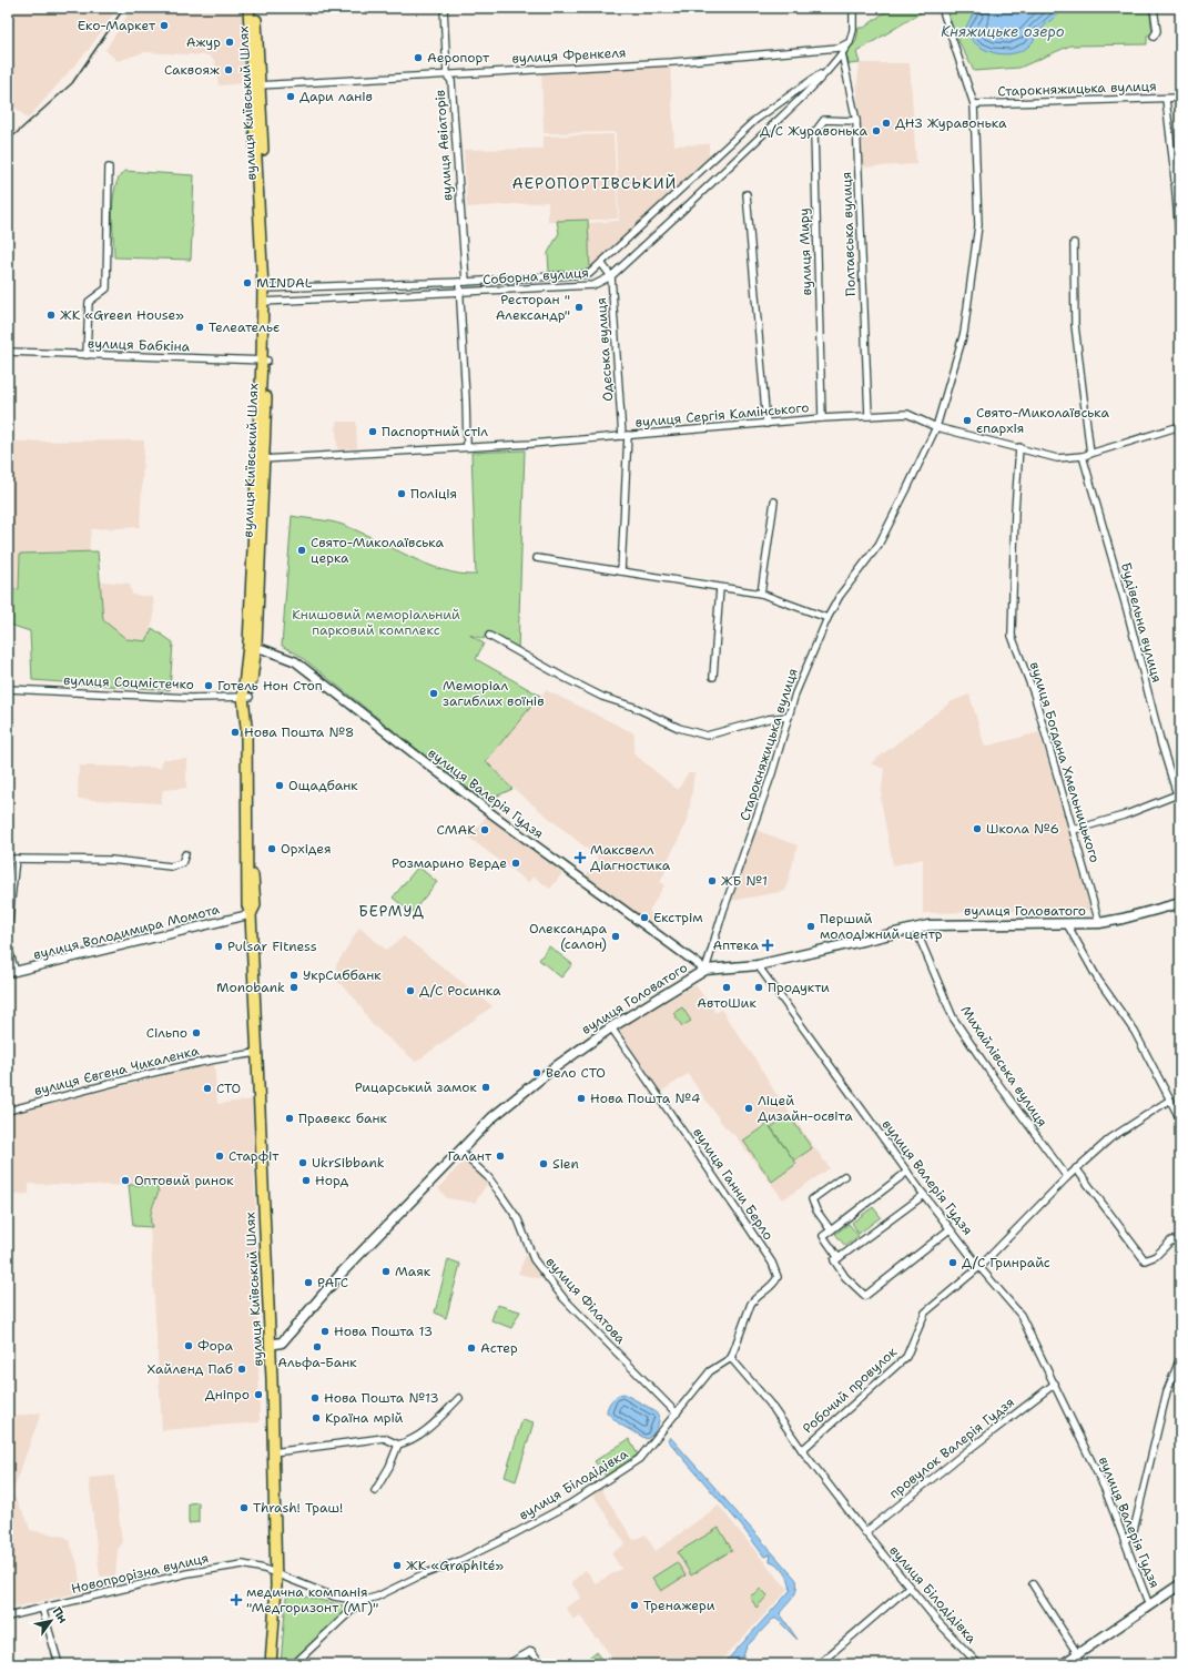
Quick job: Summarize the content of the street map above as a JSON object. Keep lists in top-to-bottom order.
{
  "streets": {
    "highway": ["вулиця Київський Шлях"],
    "main road": ["вулиця Головатого"],
    "street": [
      "вулиця Френкеля",
      "Старокняжицька вулиця",
      "вулиця Авіаторів",
      "Полтавська вулиця",
      "вулиця Миру",
      "Соборна вулиця",
      "вулиця Бабкіна",
      "Одеська вулиця",
      "вулиця Сергія Камінського",
      "Будівельна вулиця",
      "вулиця Соцмістечко",
      "вулиця Богдана Хмельницького",
      "вулиця Валерія Гудзя",
      "вулиця Володимира Момота",
      "Михайлівська вулиця",
      "вулиця Євгена Чикаленка",
      "вулиця Ганни Берло",
      "вулиця Філатова",
      "Робочий провулок",
      "провулок Валерія Гудзя",
      "вулиця Білодідівка",
      "Новопрорізна вулиця"
    ]
  },
  "crossings": [
    ["вулиця Френкеля", "вулиця Київський Шлях"],
    ["вулиця Френкеля", "вулиця Авіаторів"],
    ["вулиця Френкеля", "Соборна вулиця"],
    ["Старокняжицька вулиця", "вулиця Сергія Камінського"],
    ["Старокняжицька вулиця", "вулиця Валерія Гудзя"],
    ["Старокняжицька вулиця", "вулиця Головатого"],
    ["вулиця Київський Шлях", "Соборна вулиця"],
    ["вулиця Київський Шлях", "вулиця Бабкіна"],
    ["вулиця Київський Шлях", "вулиця Сергія Камінського"],
    ["вулиця Київський Шлях", "вулиця Соцмістечко"],
    ["вулиця Київський Шлях", "вулиця Валерія Гудзя"],
    ["вулиця Київський Шлях", "вулиця Головатого"],
    ["вулиця Київський Шлях", "вулиця Володимира Момота"],
    ["вулиця Київський Шлях", "вулиця Євгена Чикаленка"],
    ["вулиця Київський Шлях", "Новопрорізна вулиця"],
    ["вулиця Авіаторів", "Соборна вулиця"],
    ["вулиця Авіаторів", "вулиця Сергія Камінського"],
    ["Полтавська вулиця", "вулиця Миру"],
    ["Полтавська вулиця", "Соборна вулиця"],
    ["Полтавська вулиця", "вулиця Сергія Камінського"],
    ["вулиця Миру", "вулиця Сергія Камінського"],
    ["Соборна вулиця", "Одеська вулиця"],
    ["Одеська вулиця", "вулиця Сергія Камінського"],
    ["вулиця Сергія Камінського", "Будівельна вулиця"],
    ["вулиця Сергія Камінського", "вулиця Богдана Хмельницького"],
    ["вулиця Богдана Хмельницького", "вулиця Головатого"],
    ["вулиця Валерія Гудзя", "вулиця Головатого"],
    ["вулиця Валерія Гудзя", "Робочий провулок"],
    ["вулиця Валерія Гудзя", "провулок Валерія Гудзя"],
    ["вулиця Головатого", "Михайлівська вулиця"],
    ["вулиця Головатого", "вулиця Ганни Берло"],
    ["вулиця Головатого", "вулиця Філатова"],
    ["Михайлівська вулиця", "Робочий провулок"],
    ["вулиця Ганни Берло", "вулиця Білодідівка"],
    ["вулиця Філатова", "вулиця Білодідівка"],
    ["Робочий провулок", "вулиця Білодідівка"],
    ["провулок Валерія Гудзя", "вулиця Білодідівка"],
    ["вулиця Білодідівка", "Новопрорізна вулиця"]
  ],
  "districts": ["АЕРОПОРТІВСЬКИЙ", "БЕРМУД"],
  "water": ["Княжицьке озеро"],
  "parks": ["Книшовий меморіальний парковий комплекс"],
  "places": {
    "other": [
      "Еко-Маркет",
      "Ажур",
      "Аеропорт",
      "Саквояж",
      "Дари ланів",
      "ДНЗ Журавонька",
      "Д/С Журавонька",
      "MINDAL",
      "Ресторан \" Александр\"",
      "ЖК «Green House»",
      "Телеательє",
      "Свято-Миколаївська єпархія",
      "Паспортний стіл",
      "Поліція",
      "Свято-Миколаївська церка",
      "Готель Нон Стоп",
      "Меморіал загиблих воїнів",
      "Нова Пошта №8",
      "Ощадбанк",
      "Школа №6",
      "СМАК",
      "Орхідея",
      "Розмарино Верде",
      "ЖБ №1",
      "Екстрім",
      "Перший молодіжний центр",
      "Олександра (салон)",
      "Pulsar Fitness",
      "УкрСиббанк",
      "Monobank",
      "АвтоШик",
      "Продукти",
      "Д/С Росинка",
      "Сільпо",
      "Вело СТО",
      "Рицарський замок",
      "СТО",
      "Нова Пошта №4",
      "Ліцей Дизайн-освіта",
      "Правекс банк",
      "Старфіт",
      "Галант",
      "UkrSibbank",
      "Sien",
      "Оптовий ринок",
      "Норд",
      "Д/С Гринрайс",
      "Маяк",
      "РАГС",
      "Нова Пошта 13",
      "Фора",
      "Альфа-Банк",
      "Астер",
      "Хайленд Паб",
      "Дніпро",
      "Нова Пошта №13",
      "Країна мрій",
      "Thrash! Траш!",
      "ЖК «Graphité»",
      "Тренажери"
    ],
    "health": ["Максвелл Діагностика", "Аптека", "медична компанія \"Медгоризонт (МГ)\""]
  },
  "north": "top right"
}
